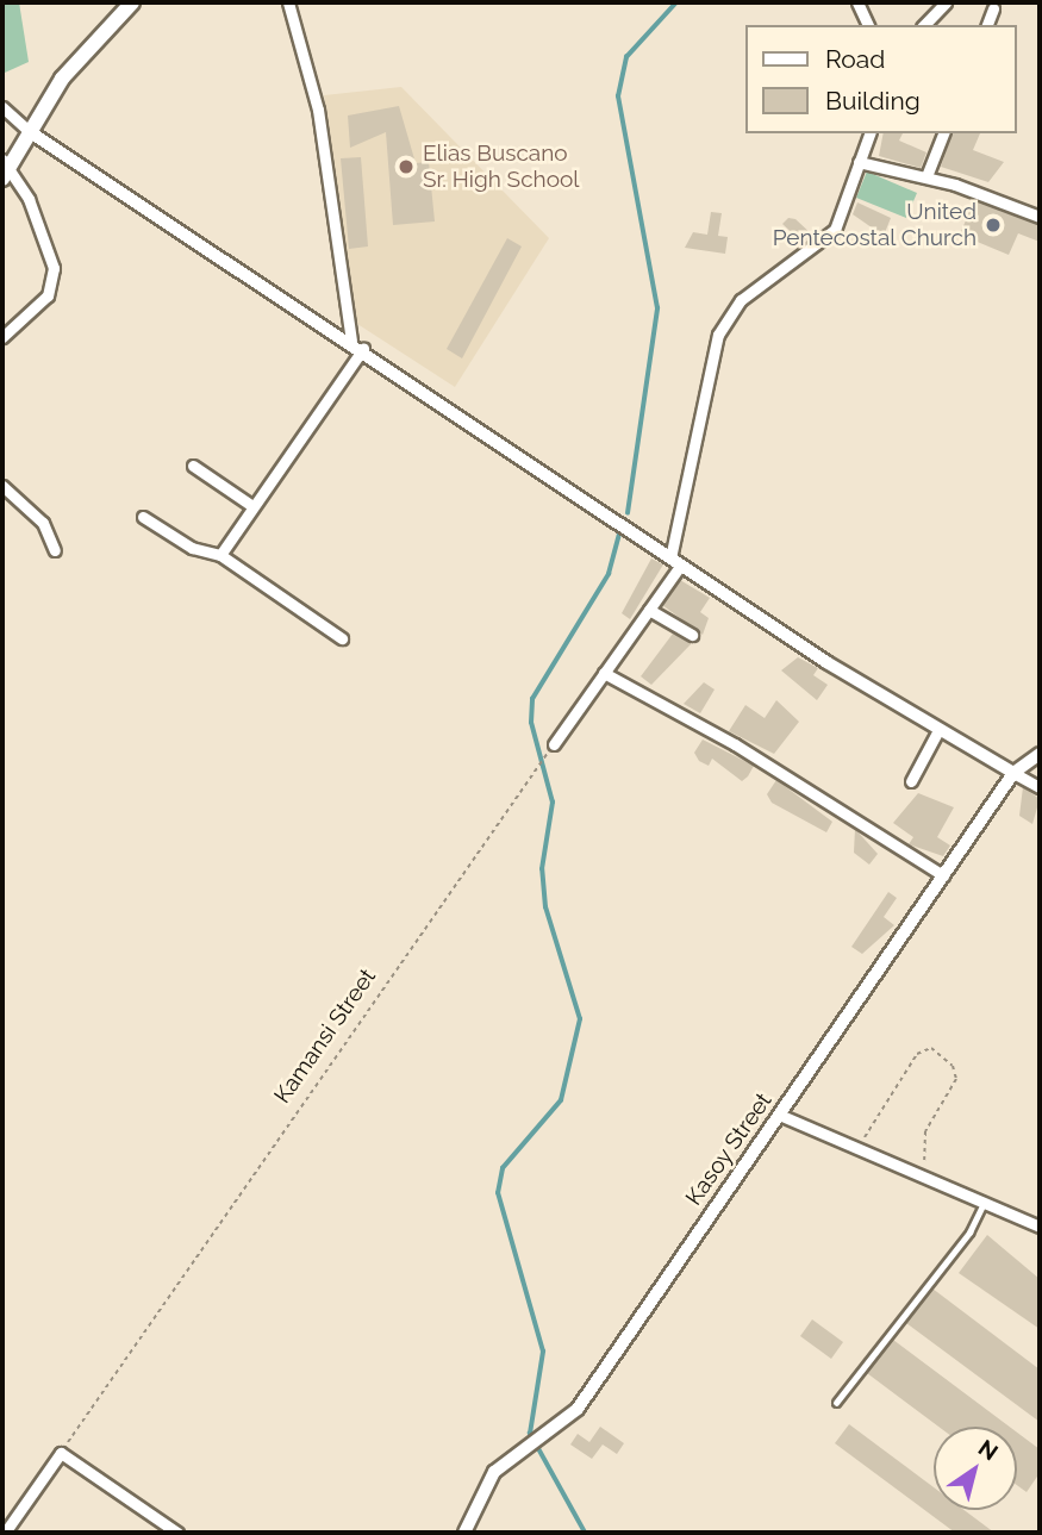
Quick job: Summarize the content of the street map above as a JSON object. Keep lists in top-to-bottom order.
{
  "streets": {
    "street": ["Kasoy Street"],
    "path": ["Kamansi Street"]
  },
  "places": ["Elias Buscano Sr. High School", "United Pentecostal Church"],
  "legend": ["Road", "Building"],
  "north": "top right"
}
